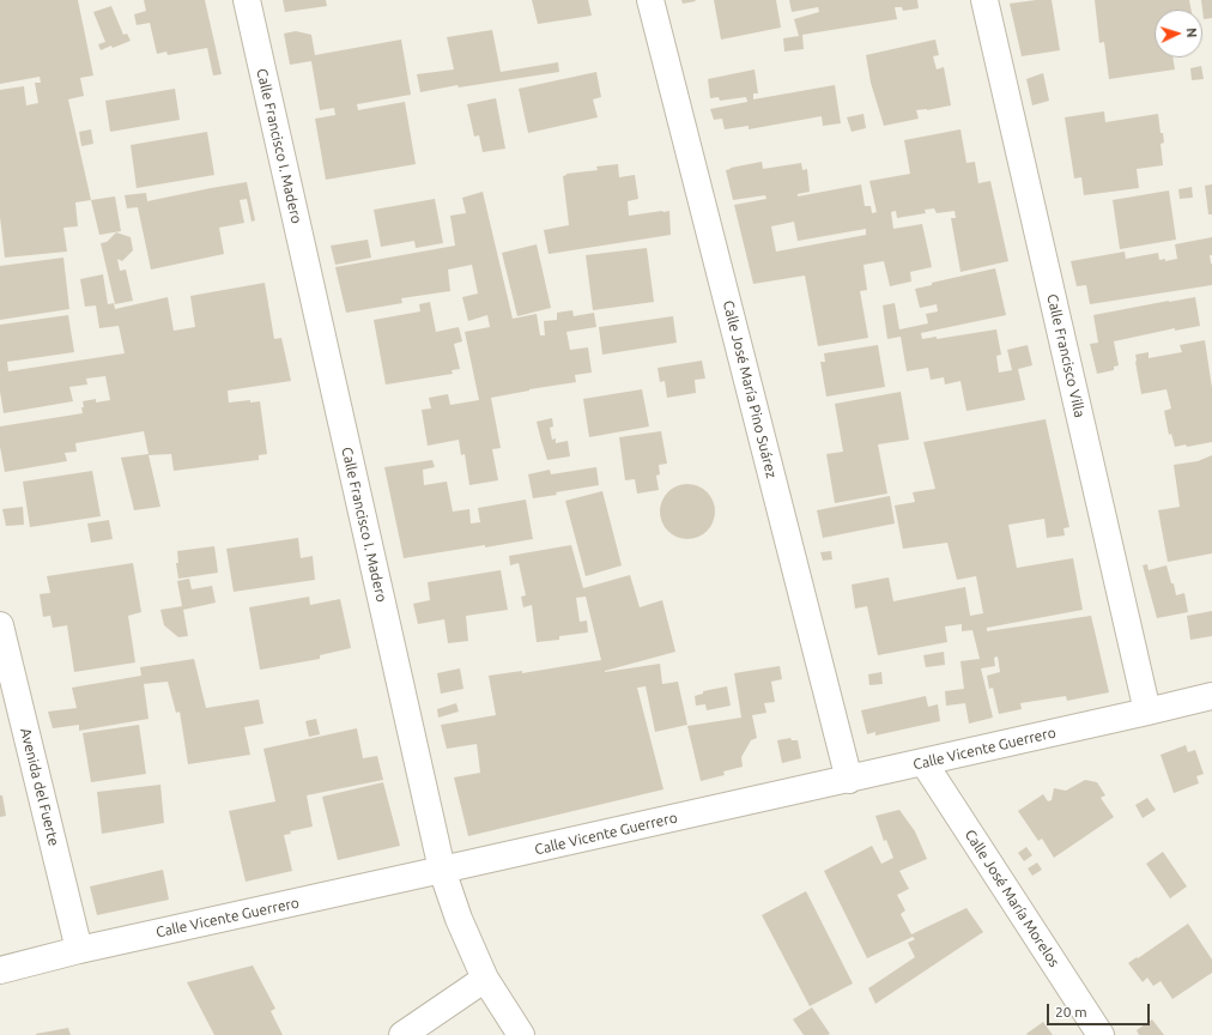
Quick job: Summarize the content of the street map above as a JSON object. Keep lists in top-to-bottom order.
{
  "streets": {
    "street": [
      "Calle Francisco I. Madero",
      "Calle Francisco Villa",
      "Calle José María Pino Suárez",
      "Calle Vicente Guerrero",
      "Avenida del Fuerte",
      "Calle José María Morelos"
    ]
  },
  "crossings": [
    ["Calle Francisco I. Madero", "Calle Vicente Guerrero"],
    ["Calle Francisco Villa", "Calle Vicente Guerrero"],
    ["Calle José María Pino Suárez", "Calle Vicente Guerrero"],
    ["Calle Vicente Guerrero", "Avenida del Fuerte"],
    ["Calle Vicente Guerrero", "Calle José María Morelos"]
  ],
  "scale_bar": "20 m",
  "north": "right"
}
